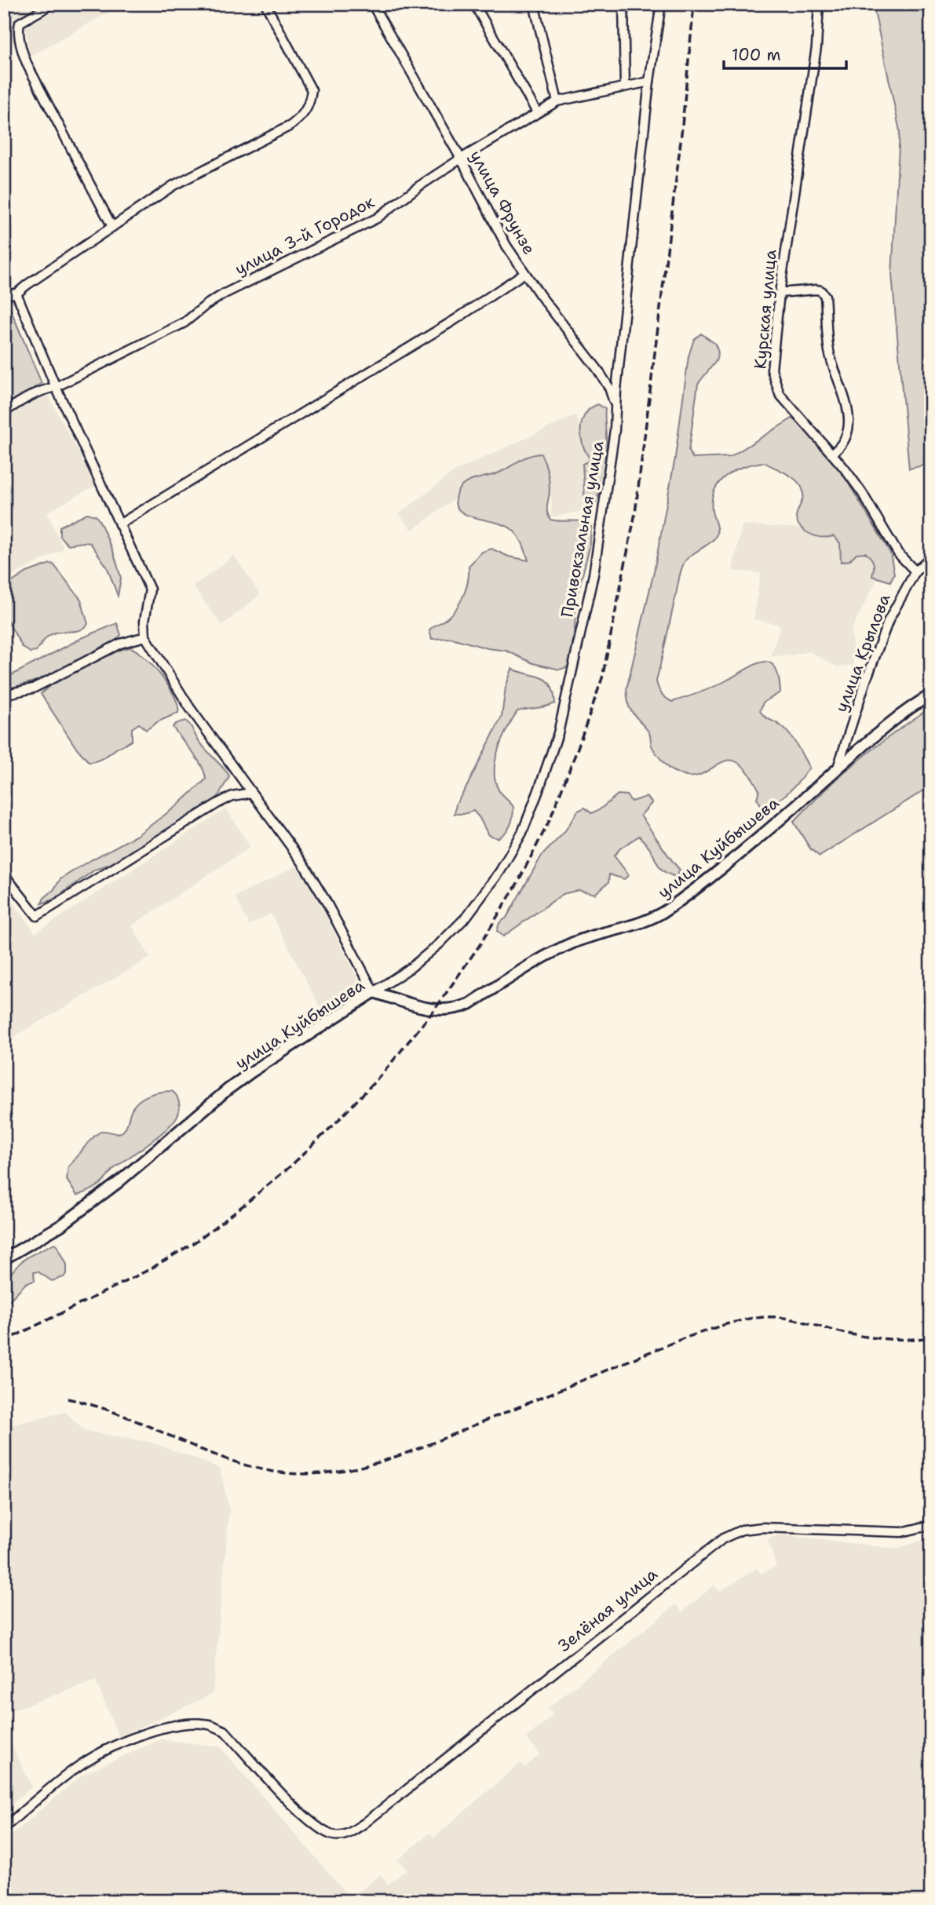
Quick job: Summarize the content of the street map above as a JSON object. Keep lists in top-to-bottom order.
{
  "streets": {
    "street": [
      "улица Фрунзе",
      "улица 3-й Городок",
      "Курская улица",
      "Привокзальная улица",
      "улица Крылова",
      "улица Куйбышева",
      "Зелёная улица"
    ]
  },
  "crossings": [
    ["улица Фрунзе", "улица 3-й Городок"],
    ["улица Фрунзе", "Привокзальная улица"],
    ["улица 3-й Городок", "Привокзальная улица"],
    ["Курская улица", "улица Крылова"],
    ["Привокзальная улица", "улица Куйбышева"],
    ["улица Крылова", "улица Куйбышева"]
  ],
  "scale_bar": "100 m"
}
